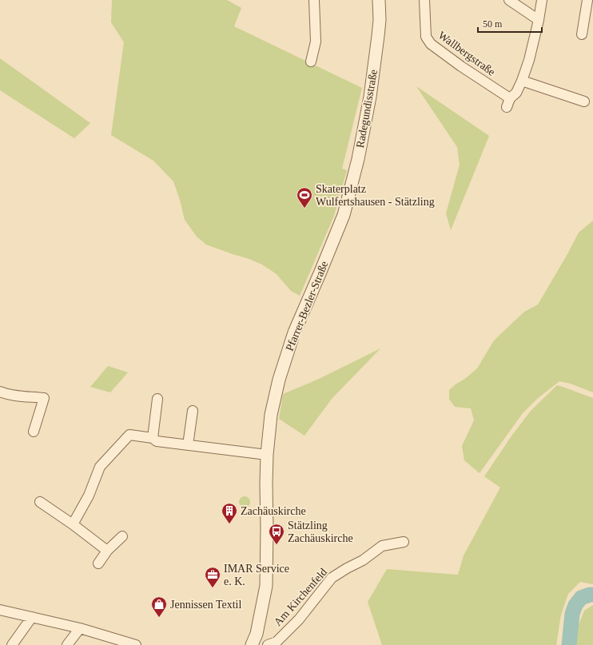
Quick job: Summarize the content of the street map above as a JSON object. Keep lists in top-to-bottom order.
{
  "streets": {
    "street": [
      "Wallbergstraße",
      "Radegundisstraße",
      "Pfarrer-Bezler-Straße",
      "Am Kirchenfeld"
    ]
  },
  "crossings": [
    ["Radegundisstraße", "Pfarrer-Bezler-Straße"]
  ],
  "places": {
    "sports": ["Skaterplatz Wulfertshausen - Stätzling"],
    "building": ["Zachäuskirche"],
    "bus stop": ["Stätzling Zachäuskirche"],
    "office": ["IMAR Service e. K."],
    "shop": ["Jennissen Textil"]
  },
  "scale_bar": "50 m"
}
